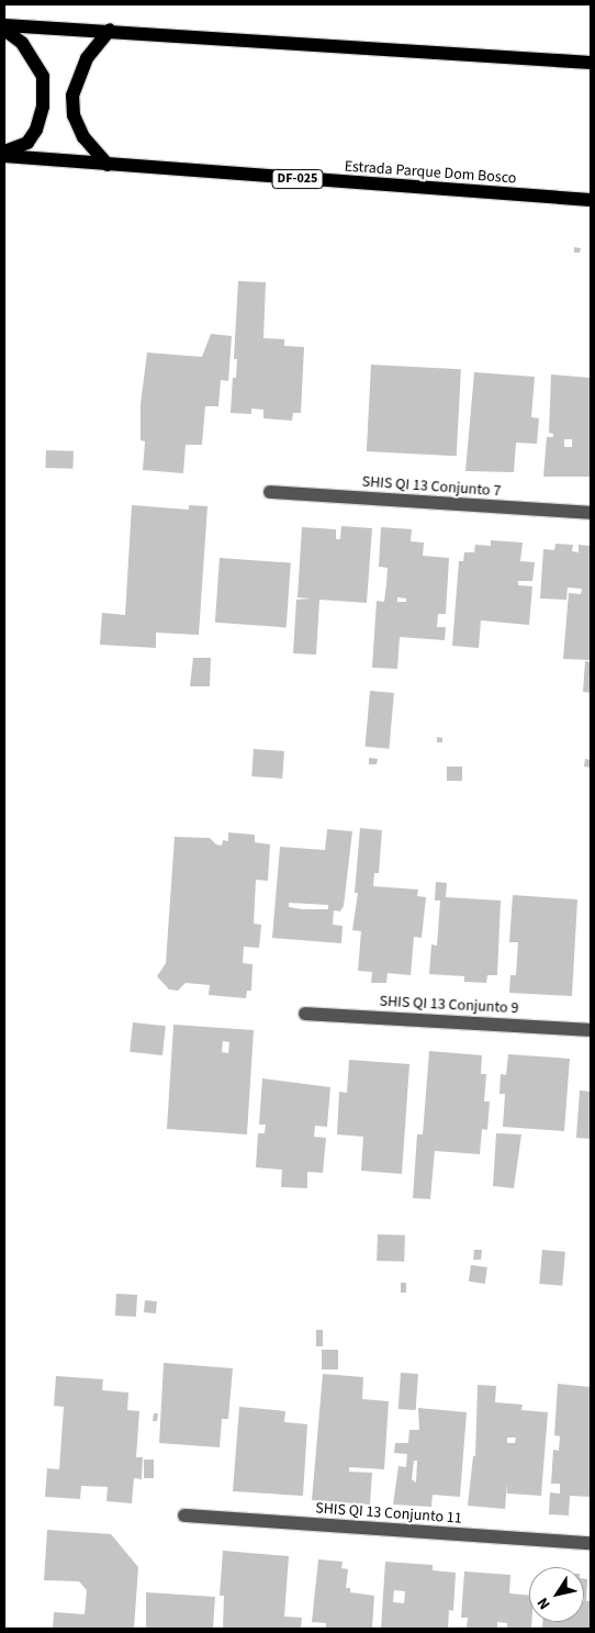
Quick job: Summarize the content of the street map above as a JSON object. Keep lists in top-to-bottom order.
{
  "streets": {
    "main road": ["Estrada Parque Dom Bosco", "DF-025"],
    "street": ["SHIS QI 13 Conjunto 7", "SHIS QI 13 Conjunto 9", "SHIS QI 13 Conjunto 11"]
  },
  "north": "bottom left"
}
